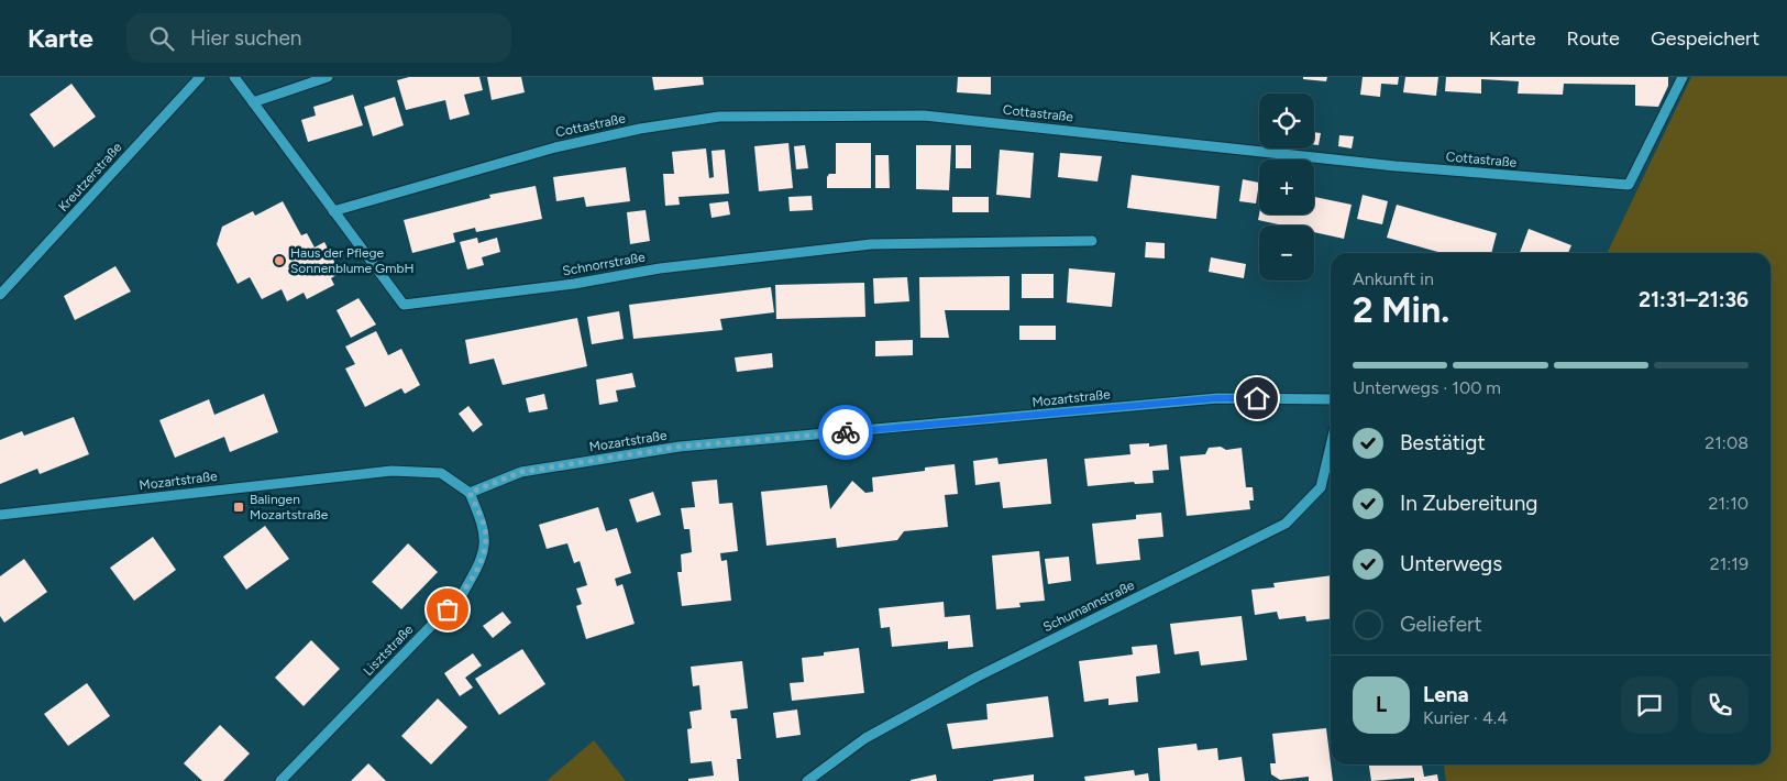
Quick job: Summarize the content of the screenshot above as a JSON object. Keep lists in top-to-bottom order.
{
  "streets": {
    "street": [
      "Cottastraße",
      "Kreutzerstraße",
      "Schnorrstraße",
      "Mozartstraße",
      "Schumannstraße",
      "Lisztstraße"
    ]
  },
  "crossings": [
    ["Cottastraße", "Schnorrstraße"],
    ["Mozartstraße", "Lisztstraße"]
  ],
  "places": {
    "other": ["Haus der Pflege Sonnenblume GmbH"],
    "transit": ["Balingen Mozartstraße"]
  },
  "page": {
    "header": "Karte",
    "search": "Hier suchen",
    "nav": ["Karte", "Route", "Gespeichert"],
    "map_buttons": ["+", "−"],
    "heading": ["2 Min.", "Ankunft in", "21:31–21:36"],
    "panel": ["Lena", "Kurier · 4.4"],
    "bar": "Unterwegs · 100 m",
    "list": [
      ["Bestätigt", "21:08"],
      ["In Zubereitung", "21:10"],
      ["Unterwegs", "21:19"],
      "Geliefert"
    ],
    "round": "L"
  }
}
